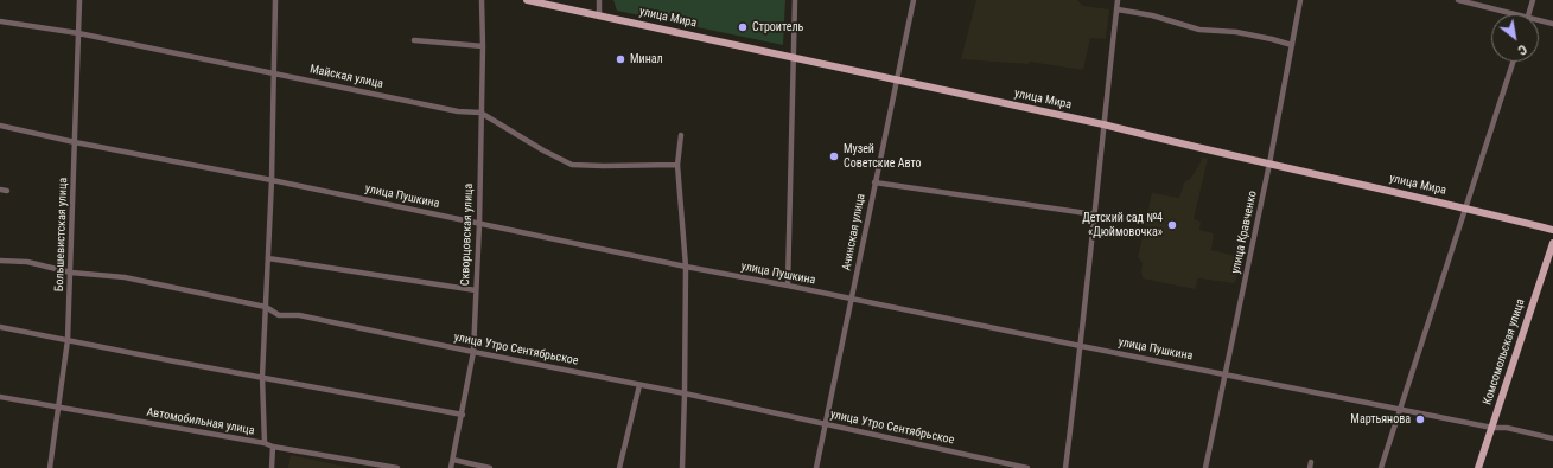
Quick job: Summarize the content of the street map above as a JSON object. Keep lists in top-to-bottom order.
{
  "streets": {
    "main road": ["улица Мира", "Комсомольская улица"],
    "street": [
      "Майская улица",
      "улица Пушкина",
      "Ачинская улица",
      "улица Кравченко",
      "Большевистская улица",
      "Скворцовская улица",
      "улица Утро Сентябрьское",
      "Автомобильная улица"
    ]
  },
  "crossings": [
    ["улица Мира", "Ачинская улица"],
    ["улица Мира", "улица Кравченко"],
    ["Майская улица", "Большевистская улица"],
    ["Майская улица", "Скворцовская улица"],
    ["улица Пушкина", "Ачинская улица"],
    ["улица Пушкина", "улица Кравченко"],
    ["улица Пушкина", "Большевистская улица"],
    ["улица Пушкина", "Скворцовская улица"],
    ["улица Пушкина", "Комсомольская улица"],
    ["Ачинская улица", "улица Утро Сентябрьское"],
    ["Большевистская улица", "улица Утро Сентябрьское"],
    ["Большевистская улица", "Автомобильная улица"],
    ["Скворцовская улица", "улица Утро Сентябрьское"]
  ],
  "places": [
    "Строитель",
    "Минал",
    "Музей Советские Авто",
    "Детский сад №4 «Дюймовочка»",
    "Мартьянова"
  ],
  "north": "bottom right"
}
